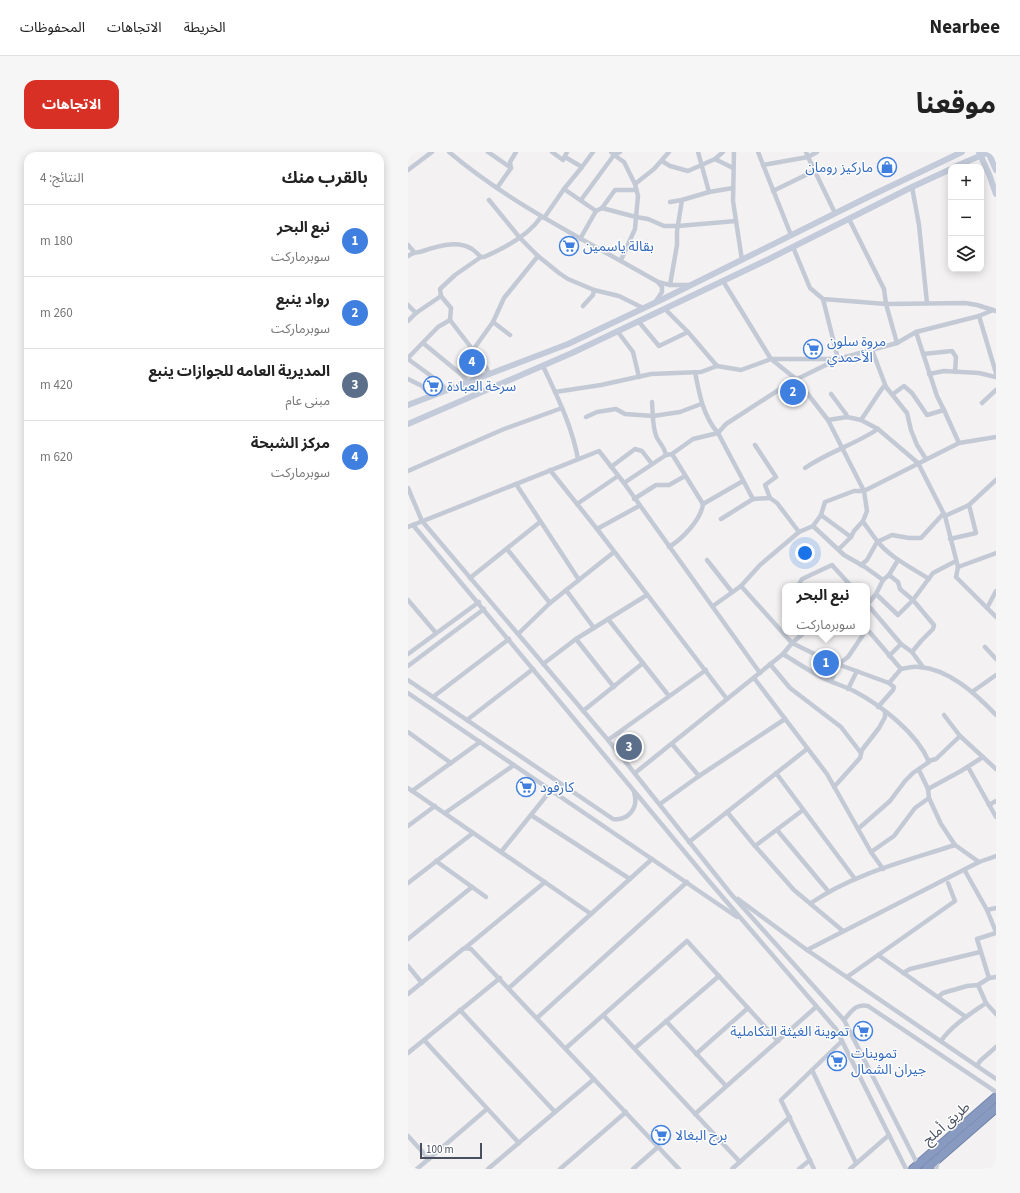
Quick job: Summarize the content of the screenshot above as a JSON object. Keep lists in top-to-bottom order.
{
  "streets": {
    "highway": ["طريق أملج"]
  },
  "places": {
    "shop": ["ماركيز رومان"],
    "supermarket": [
      "بقالة ياسمين",
      "مروة سلون الأحمدي",
      "سرخة العبادة",
      "كارفود",
      "تموينة الغيثة التكاملية",
      "تموينات جيران الشمال",
      "برج البغالا"
    ]
  },
  "scale_bar": "100 m",
  "page": {
    "header": "Nearbee",
    "nav": ["الخريطة", "الاتجاهات", "المحفوظات"],
    "title": "موقعنا",
    "buttons": "الاتجاهات",
    "heading": ["بالقرب منك", "النتائج: 4"],
    "map_buttons": ["+", "−"],
    "list": [
      {
        "mark": "1",
        "name": "نبع البحر",
        "note": "سوبرماركت",
        "value": "180 m"
      },
      {
        "mark": "2",
        "name": "رواد ينبع",
        "note": "سوبرماركت",
        "value": "260 m"
      },
      {
        "mark": "3",
        "name": "المديرية العامه للجوازات ينبع",
        "note": "مبنى عام",
        "value": "420 m"
      },
      {
        "mark": "4",
        "name": "مركز الشبحة",
        "note": "سوبرماركت",
        "value": "620 m"
      }
    ],
    "pins": [
      "4",
      "2",
      "1",
      "3"
    ],
    "popup": ["نبع البحر", "سوبرماركت"],
    "scale": "100 m"
  }
}
